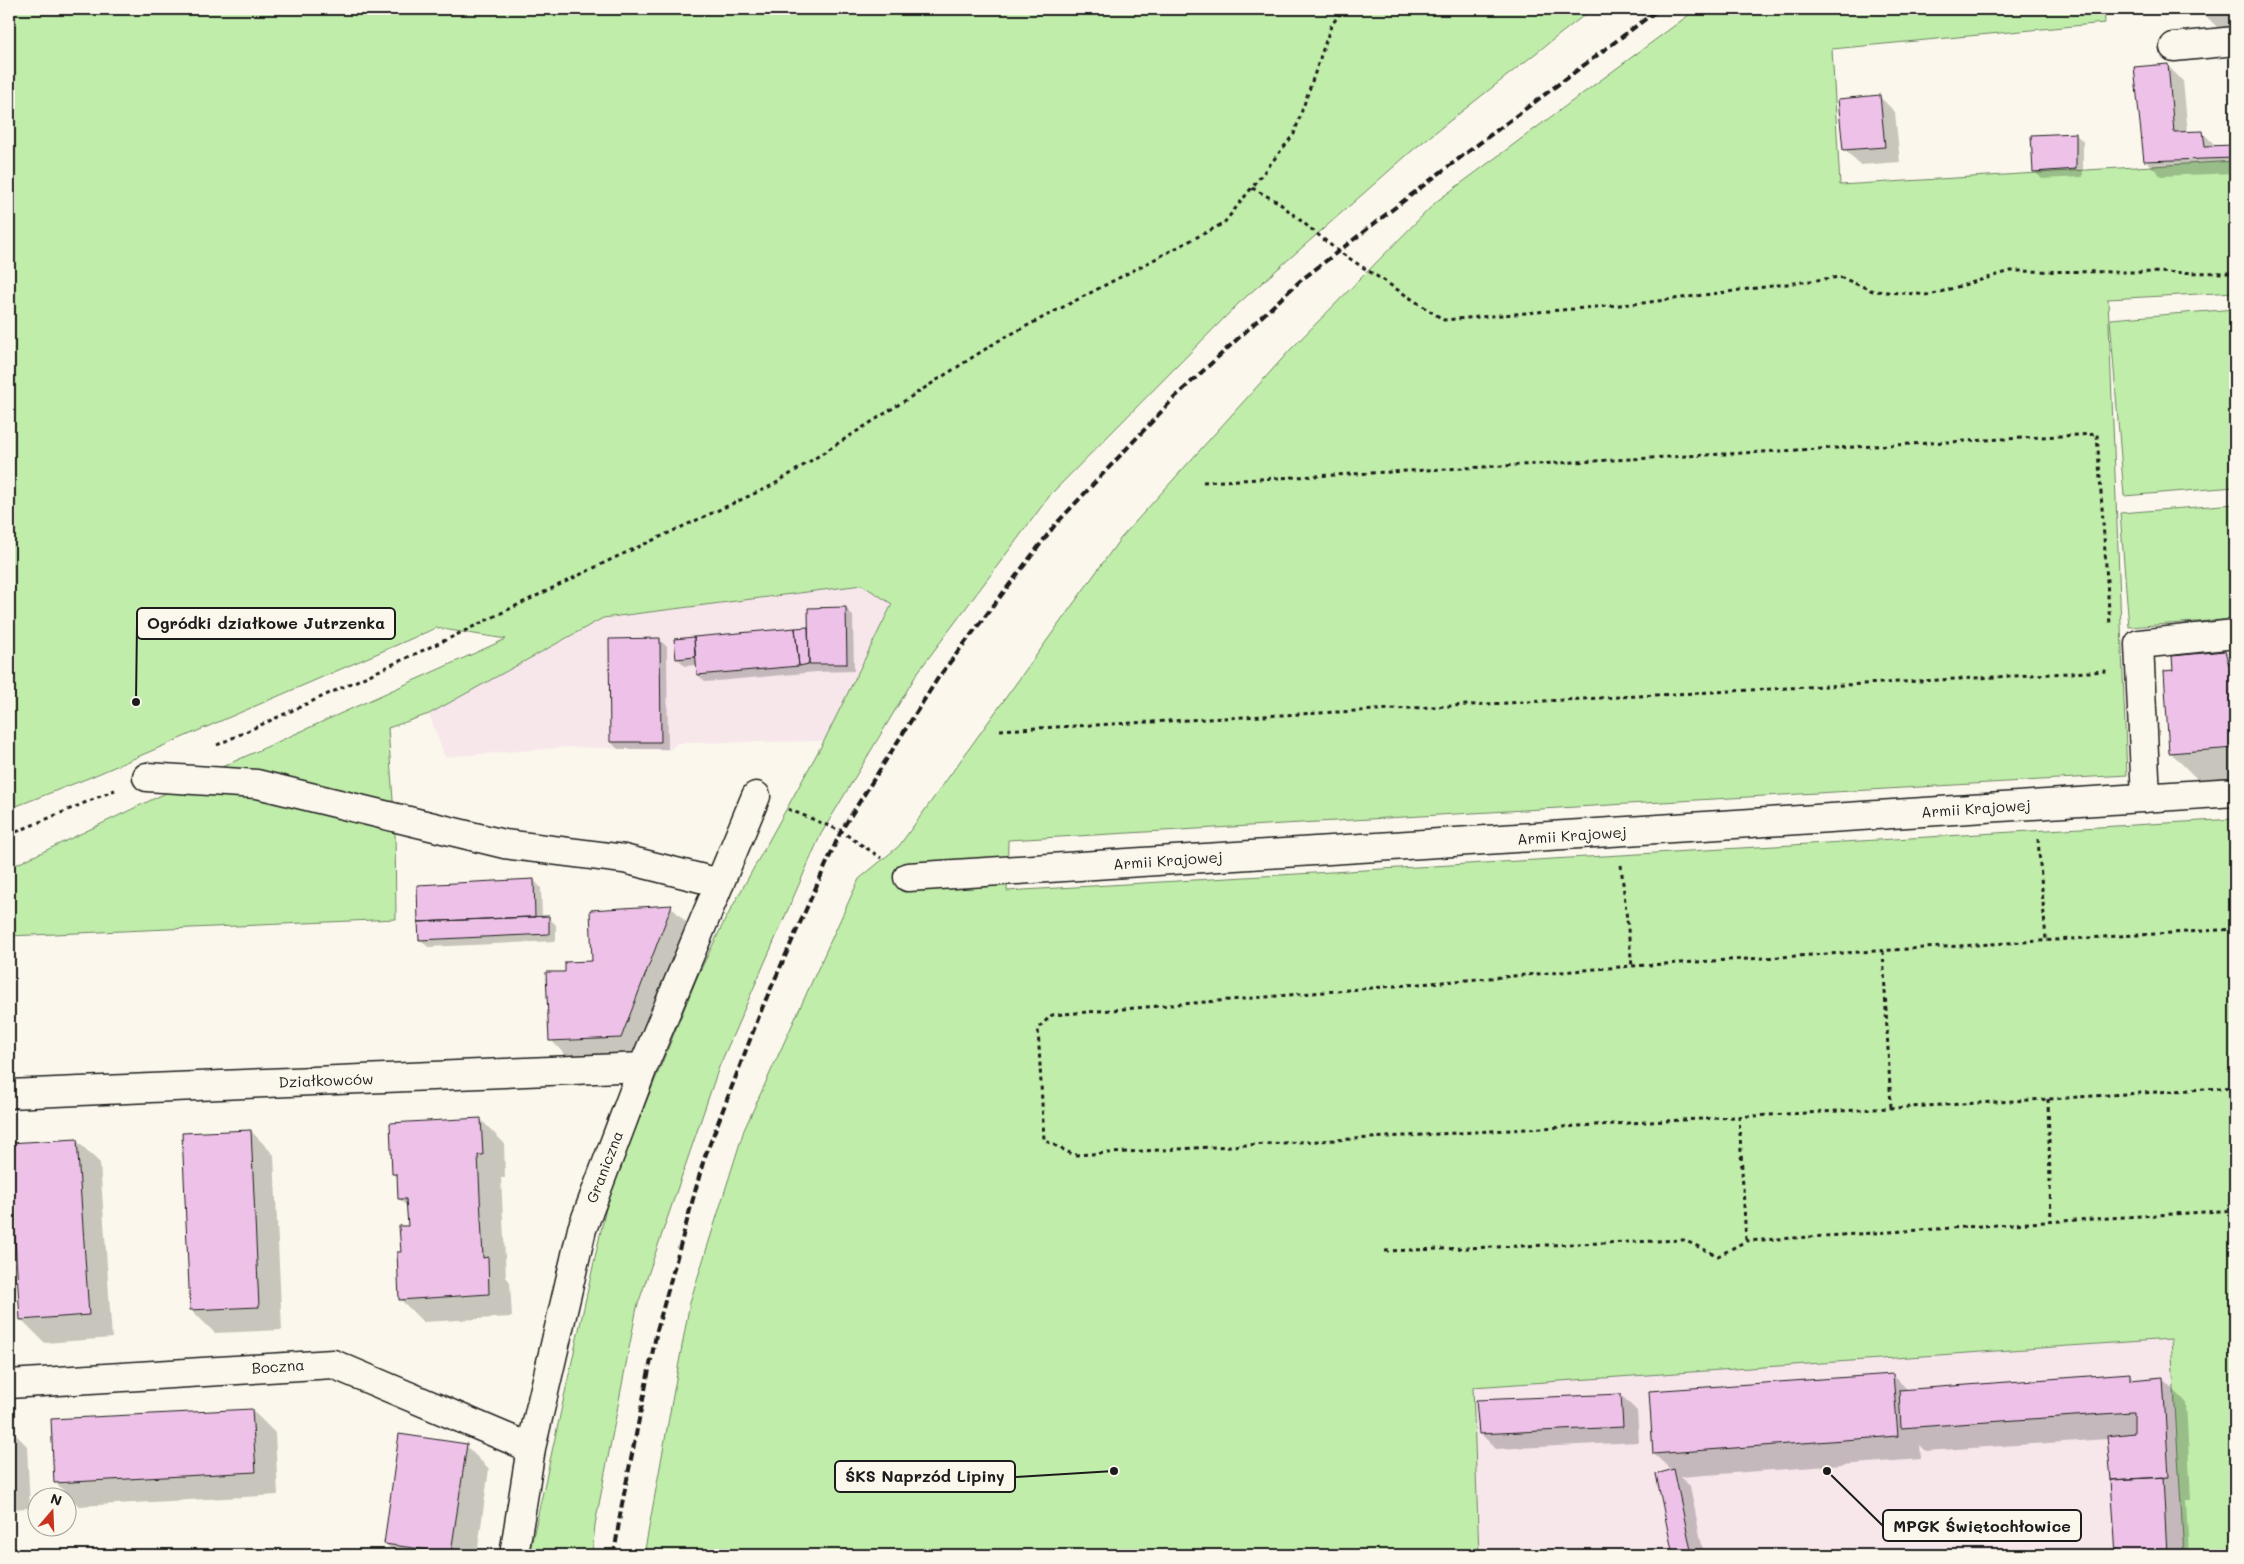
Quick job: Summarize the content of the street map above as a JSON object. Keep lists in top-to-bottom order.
{
  "streets": {
    "street": [
      "Armii Krajowej",
      "Działkowców",
      "Graniczna",
      "Boczna"
    ]
  },
  "crossings": [
    ["Działkowców", "Graniczna"],
    ["Graniczna", "Boczna"]
  ],
  "places": ["Ogródki działkowe Jutrzenka", "ŚKS Naprzód Lipiny", "MPGK Świętochłowice"],
  "north": "top"
}
